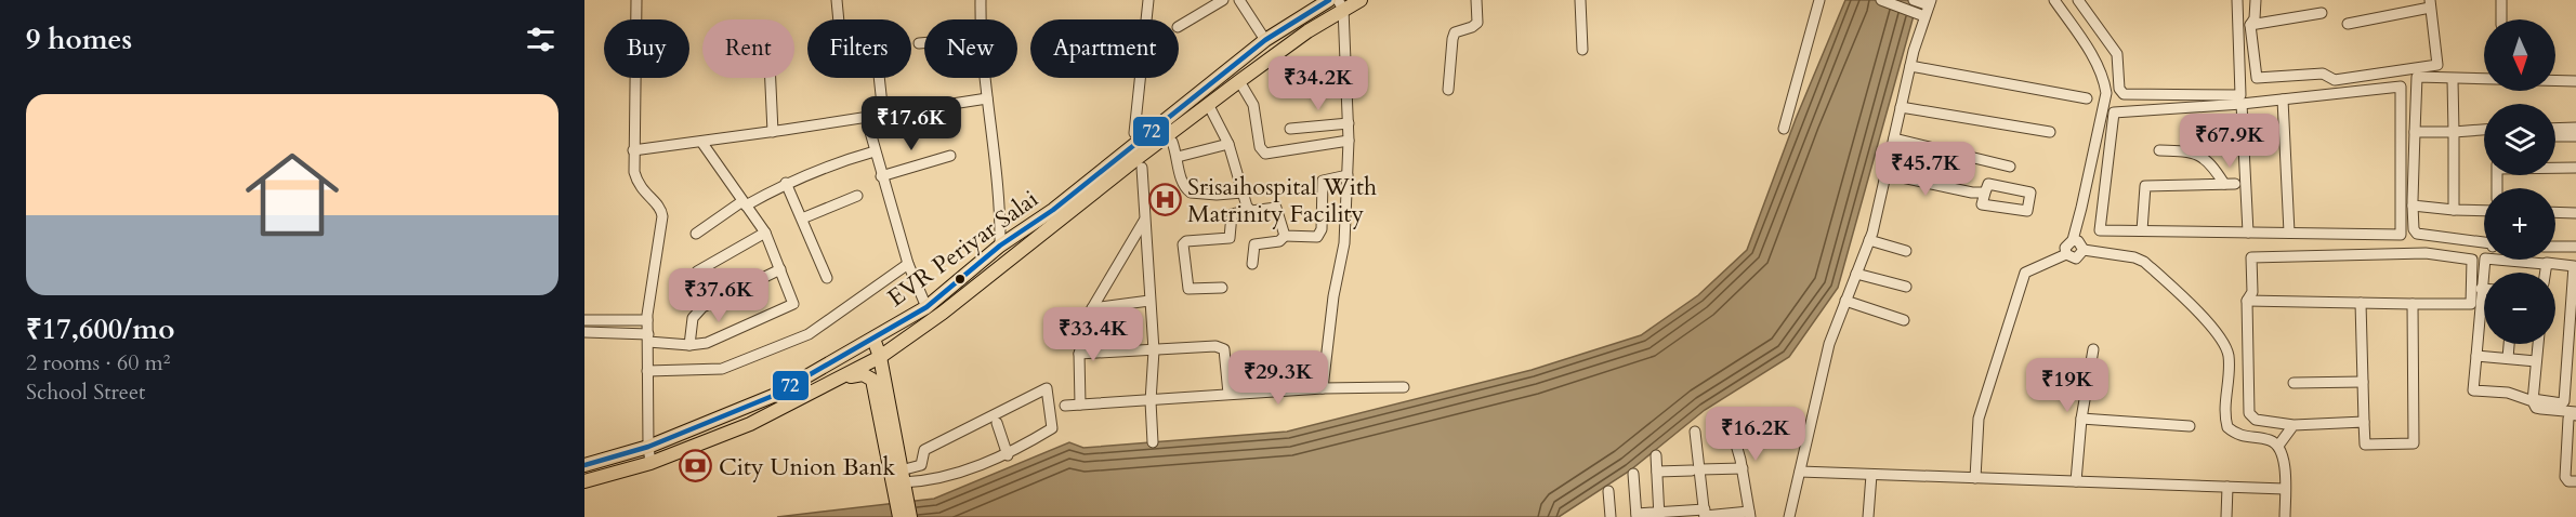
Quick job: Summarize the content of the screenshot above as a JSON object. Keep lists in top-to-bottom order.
{
  "streets": {
    "main road": ["EVR Periyar Salai"]
  },
  "places": {
    "hospital": ["Srisaihospital With Matrinity Facility"],
    "bank": ["City Union Bank"]
  },
  "lines": ["transit line 72"],
  "north": "bottom",
  "page": {
    "heading": "9 homes",
    "map_buttons": ["+", "−"],
    "chip": [
      "Buy",
      "Rent",
      "Filters",
      "New",
      "Apartment"
    ],
    "price": [
      "₹34.2K",
      "₹17.6K",
      "₹67.9K",
      "₹45.7K",
      "₹37.6K",
      "₹33.4K",
      "₹29.3K",
      "₹19K",
      "₹16.2K"
    ],
    "list": [
      {
        "name": "₹17,600/mo",
        "note": "2 rooms · 60 m² · School Street"
      }
    ]
  }
}
